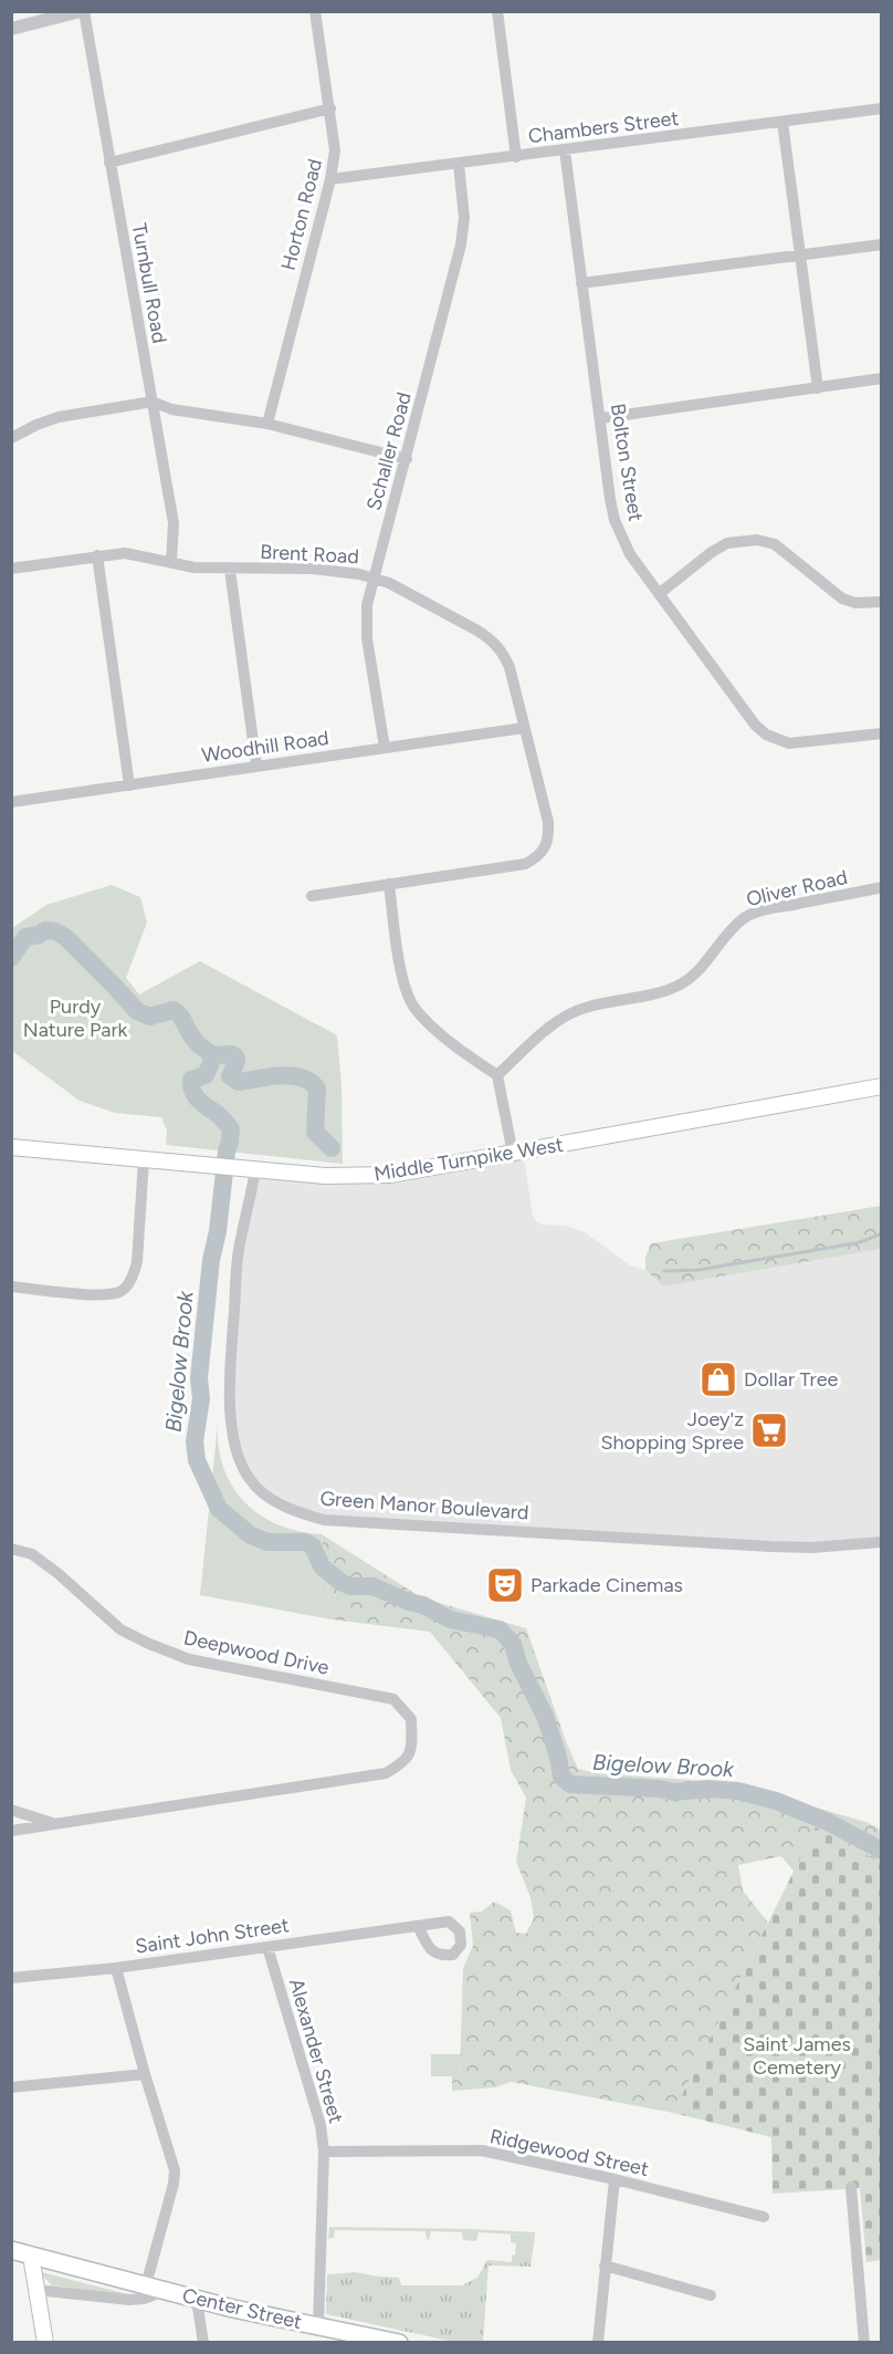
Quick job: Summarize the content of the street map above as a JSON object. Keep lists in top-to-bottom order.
{
  "streets": {
    "main road": ["Middle Turnpike West", "Center Street"],
    "street": [
      "Chambers Street",
      "Horton Road",
      "Turnbull Road",
      "Schaller Road",
      "Bolton Street",
      "Brent Road",
      "Woodhill Road",
      "Oliver Road",
      "Green Manor Boulevard",
      "Deepwood Drive",
      "Saint John Street",
      "Alexander Street",
      "Ridgewood Street"
    ]
  },
  "crossings": [
    ["Chambers Street", "Horton Road"],
    ["Chambers Street", "Schaller Road"],
    ["Chambers Street", "Bolton Street"],
    ["Turnbull Road", "Brent Road"],
    ["Schaller Road", "Brent Road"],
    ["Schaller Road", "Woodhill Road"],
    ["Brent Road", "Woodhill Road"],
    ["Middle Turnpike West", "Green Manor Boulevard"],
    ["Saint John Street", "Alexander Street"],
    ["Alexander Street", "Ridgewood Street"],
    ["Alexander Street", "Center Street"]
  ],
  "water": ["Bigelow Brook"],
  "parks": ["Purdy Nature Park", "Saint James Cemetery"],
  "places": {
    "shop": ["Dollar Tree"],
    "supermarket": ["Joey'z Shopping Spree"],
    "theatre": ["Parkade Cinemas"]
  }
}
